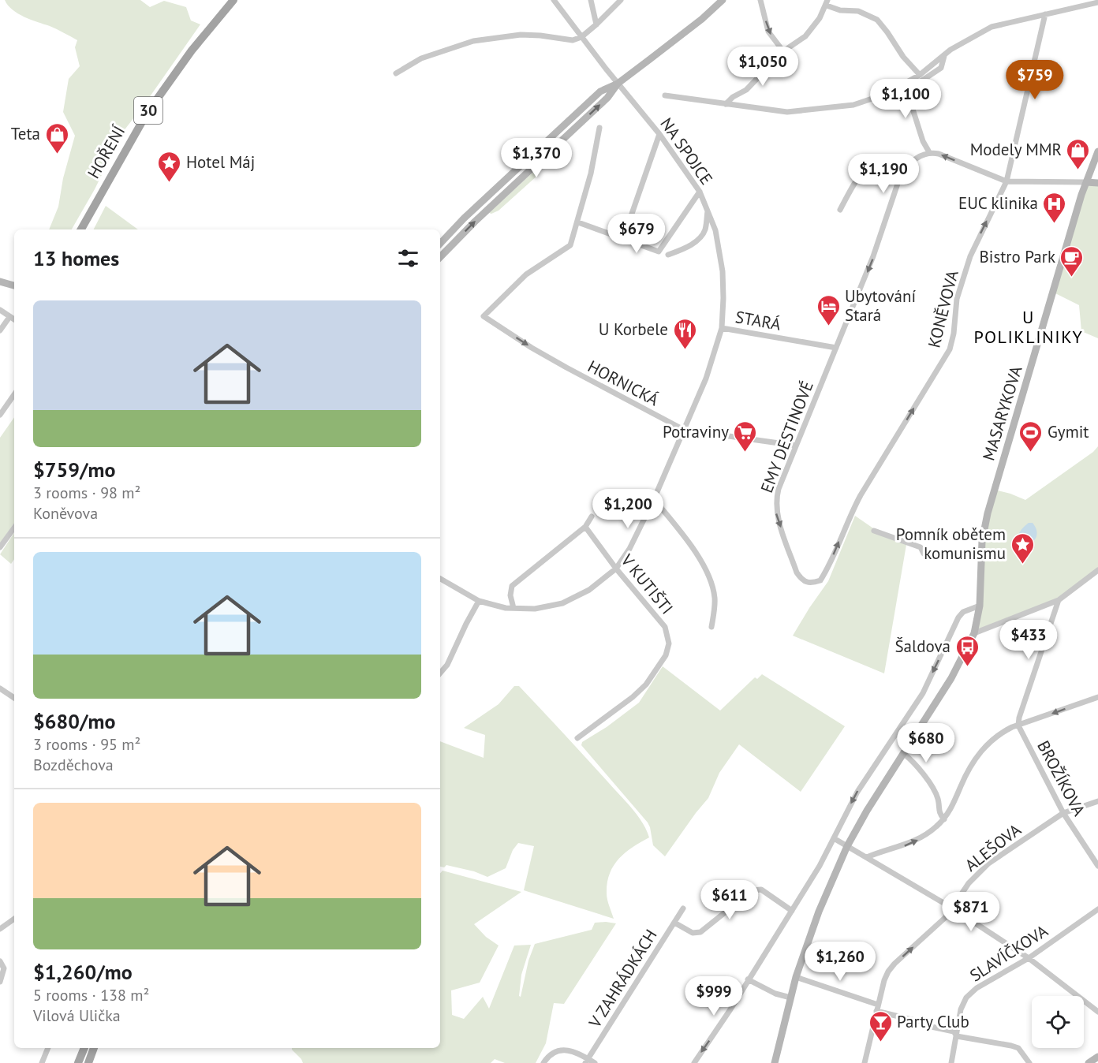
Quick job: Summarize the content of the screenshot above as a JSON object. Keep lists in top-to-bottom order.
{
  "streets": {
    "main road": ["30", "HOŘENÍ"],
    "street": [
      "NA SPOJCE",
      "KONĚVOVA",
      "STARÁ",
      "HORNICKÁ",
      "MASARYKOVA",
      "EMY DESTINOVÉ",
      "V KUTIŠTI",
      "BROŽÍKOVA",
      "ALEŠOVA",
      "SLAVÍČKOVA",
      "V ZAHRÁDKÁCH"
    ]
  },
  "crossings": [
    ["NA SPOJCE", "STARÁ"],
    ["KONĚVOVA", "EMY DESTINOVÉ"],
    ["STARÁ", "HORNICKÁ"],
    ["STARÁ", "EMY DESTINOVÉ"],
    ["STARÁ", "V KUTIŠTI"],
    ["HORNICKÁ", "EMY DESTINOVÉ"],
    ["BROŽÍKOVA", "ALEŠOVA"]
  ],
  "one_way": ["KONĚVOVA", "EMY DESTINOVÉ"],
  "districts": ["U POLIKLINIKY"],
  "places": {
    "shop": ["Teta", "Modely MMR"],
    "place": ["Hotel Máj", "Pomník obětem komunismu"],
    "hospital": ["EUC klinika"],
    "cafe": ["Bistro Park"],
    "hotel": ["Ubytování Stará"],
    "restaurant": ["U Korbele"],
    "supermarket": ["Potraviny"],
    "sports": ["Gymit"],
    "bus stop": ["Šaldova"],
    "bar": ["Party Club"]
  },
  "page": {
    "price": [
      "$1,050",
      "$759",
      "$1,100",
      "$1,370",
      "$1,190",
      "$679",
      "$1,200",
      "$433",
      "$680",
      "$611",
      "$871",
      "$1,260",
      "$999"
    ],
    "heading": "13 homes",
    "list": [
      {
        "name": "$759/mo",
        "note": "3 rooms · 98 m² · Koněvova"
      },
      {
        "name": "$680/mo",
        "note": "3 rooms · 95 m² · Bozděchova"
      },
      {
        "name": "$1,260/mo",
        "note": "5 rooms · 138 m² · Vilová Ulička"
      }
    ]
  }
}
